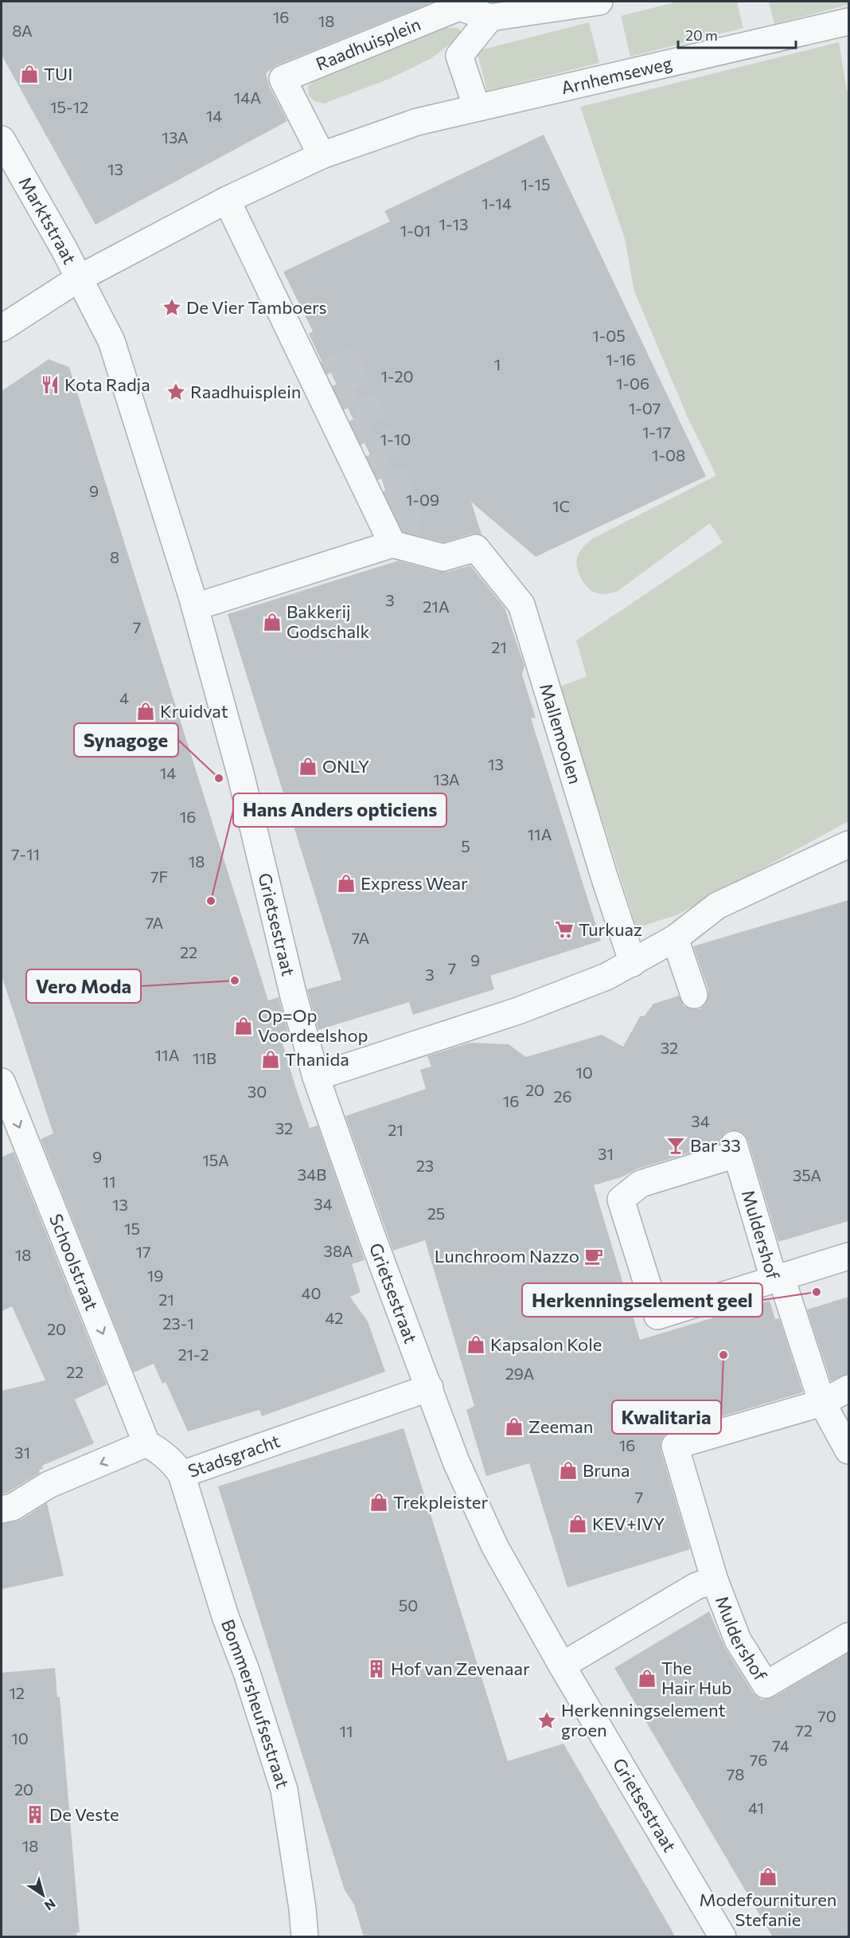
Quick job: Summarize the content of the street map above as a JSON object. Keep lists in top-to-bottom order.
{
  "streets": {
    "street": [
      "Raadhuisplein",
      "Arnhemseweg",
      "Marktstraat",
      "Mallemoolen",
      "Grietsestraat",
      "Muldershof",
      "Schoolstraat",
      "Stadsgracht",
      "Bommersheufsestraat"
    ]
  },
  "crossings": [
    ["Grietsestraat", "Muldershof"],
    ["Grietsestraat", "Stadsgracht"],
    ["Schoolstraat", "Stadsgracht"],
    ["Stadsgracht", "Bommersheufsestraat"]
  ],
  "one_way": ["Schoolstraat"],
  "places": {
    "shop": [
      "TUI",
      "Bakkerij Godschalk",
      "Kruidvat",
      "ONLY",
      "Express Wear",
      "Op=Op Voordeelshop",
      "Thanida",
      "Kapsalon Kole",
      "Zeeman",
      "Bruna",
      "Trekpleister",
      "KEV+IVY",
      "The Hair Hub",
      "Modefournituren Stefanie"
    ],
    "place": ["De Vier Tamboers", "Raadhuisplein", "Herkenningselement groen"],
    "restaurant": ["Kota Radja"],
    "other": [
      "Synagoge",
      "Hans Anders opticiens",
      "Vero Moda",
      "Herkenningselement geel",
      "Kwalitaria"
    ],
    "supermarket": ["Turkuaz"],
    "bar": ["Bar 33"],
    "cafe": ["Lunchroom Nazzo"],
    "building": ["Hof van Zevenaar", "De Veste"]
  },
  "house_numbers": [
    "16",
    "18",
    "8A",
    "14A",
    "15-12",
    "14",
    "13A",
    "13",
    "1-15",
    "1-14",
    "1-13",
    "1-01",
    "1-05",
    "1-16",
    "1",
    "1-20",
    "1-06",
    "1-07",
    "1-17",
    "1-10",
    "1-08",
    "9",
    "1-09",
    "1C",
    "8",
    "3",
    "21A",
    "7",
    "21",
    "4",
    "13",
    "14",
    "13A",
    "16",
    "11A",
    "5",
    "7-11",
    "18",
    "7F",
    "7A",
    "7A",
    "22",
    "9",
    "7",
    "3",
    "32",
    "11A",
    "11B",
    "10",
    "20",
    "30",
    "26",
    "16",
    "34",
    "32",
    "21",
    "31",
    "9",
    "15A",
    "23",
    "34B",
    "35A",
    "11",
    "34",
    "13",
    "25",
    "15",
    "38A",
    "17",
    "18",
    "19",
    "40",
    "21",
    "42",
    "23-1",
    "20",
    "21-2",
    "22",
    "29A",
    "16",
    "31",
    "7",
    "50",
    "12",
    "70",
    "72",
    "11",
    "10",
    "74",
    "76",
    "78",
    "20",
    "41",
    "18"
  ],
  "scale_bar": "20 m",
  "north": "bottom right"
}
